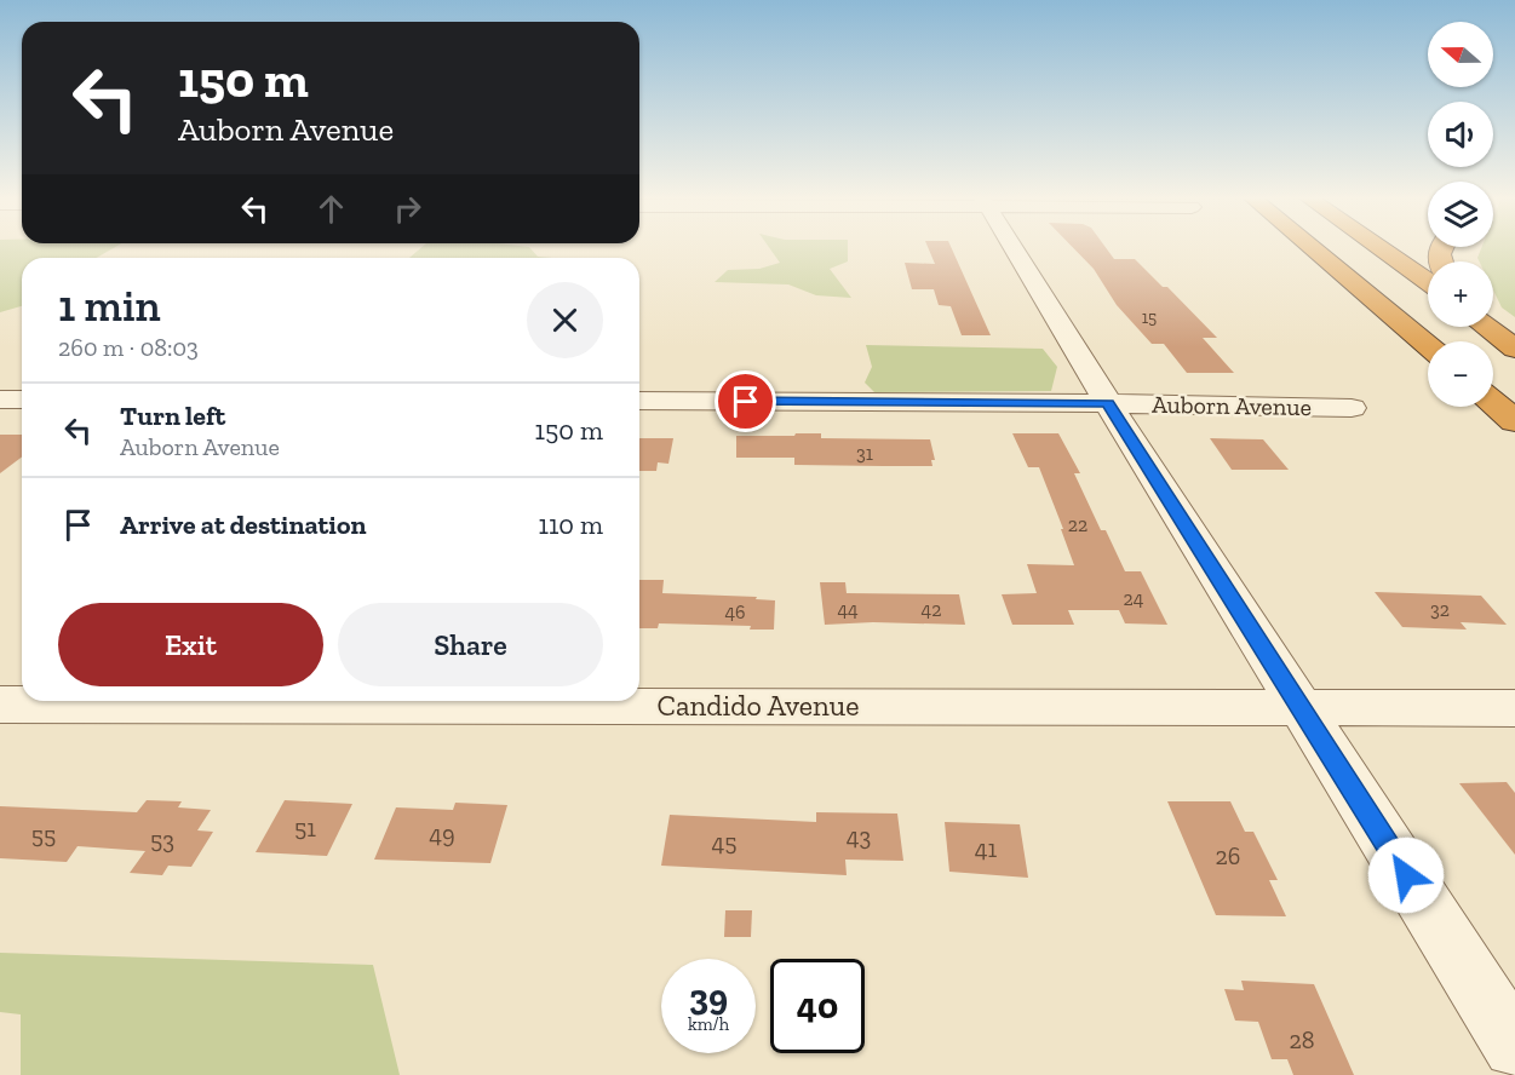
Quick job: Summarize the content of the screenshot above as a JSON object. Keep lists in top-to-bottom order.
{
  "streets": {
    "street": ["Auborn Avenue", "Candido Avenue"]
  },
  "house_numbers": [
    "15",
    "31",
    "22",
    "24",
    "44",
    "42",
    "32",
    "46",
    "51",
    "49",
    "55",
    "43",
    "53",
    "45",
    "41",
    "26",
    "28"
  ],
  "north": "left",
  "page": {
    "map_buttons": ["+", "−"],
    "turn": ["150 m", "Auborn Avenue"],
    "heading": ["1 min", "260 m · 08:03"],
    "list": [
      {
        "name": "Turn left",
        "note": "Auborn Avenue",
        "value": "150 m"
      },
      {
        "name": "Arrive at destination",
        "value": "110 m"
      }
    ],
    "buttons": ["Exit", "Share"],
    "speed": "39 km/h",
    "limit": "40"
  }
}
